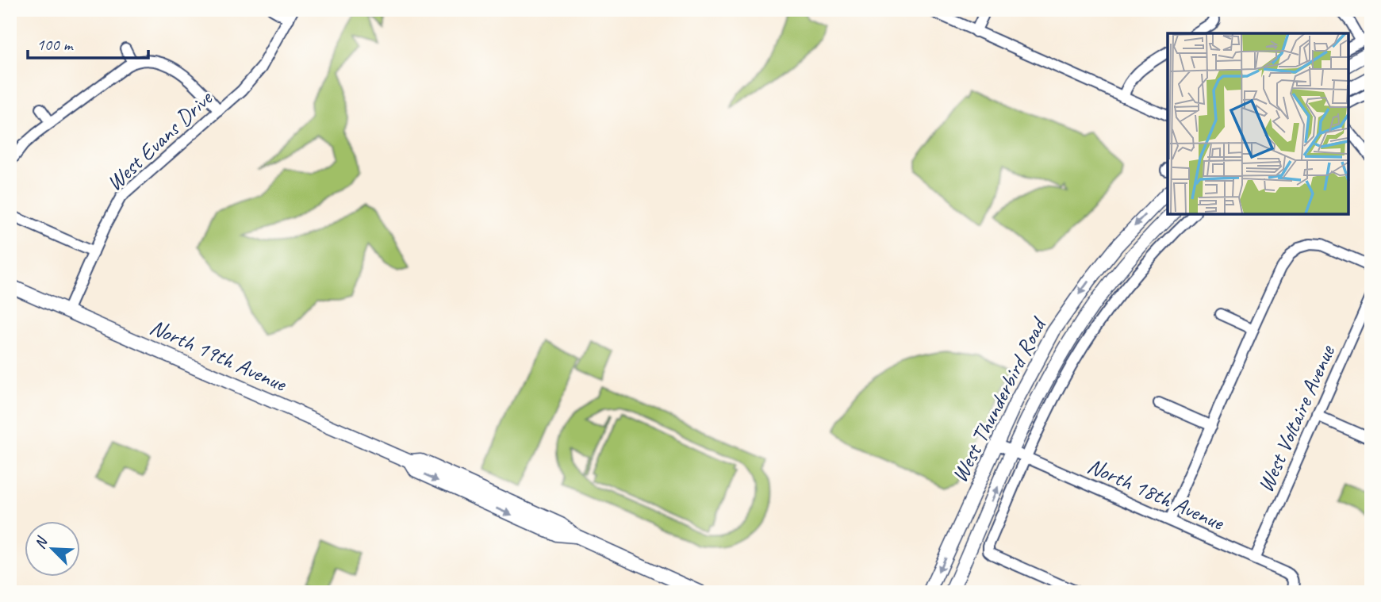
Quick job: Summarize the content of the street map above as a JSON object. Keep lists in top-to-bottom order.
{
  "streets": {
    "main road": ["North 19th Avenue", "West Thunderbird Road"],
    "street": ["West Evans Drive", "West Voltaire Avenue", "North 18th Avenue"]
  },
  "crossings": [
    ["West Evans Drive", "North 19th Avenue"],
    ["West Thunderbird Road", "North 18th Avenue"],
    ["West Voltaire Avenue", "North 18th Avenue"]
  ],
  "scale_bar": "100 m",
  "north": "top left"
}
